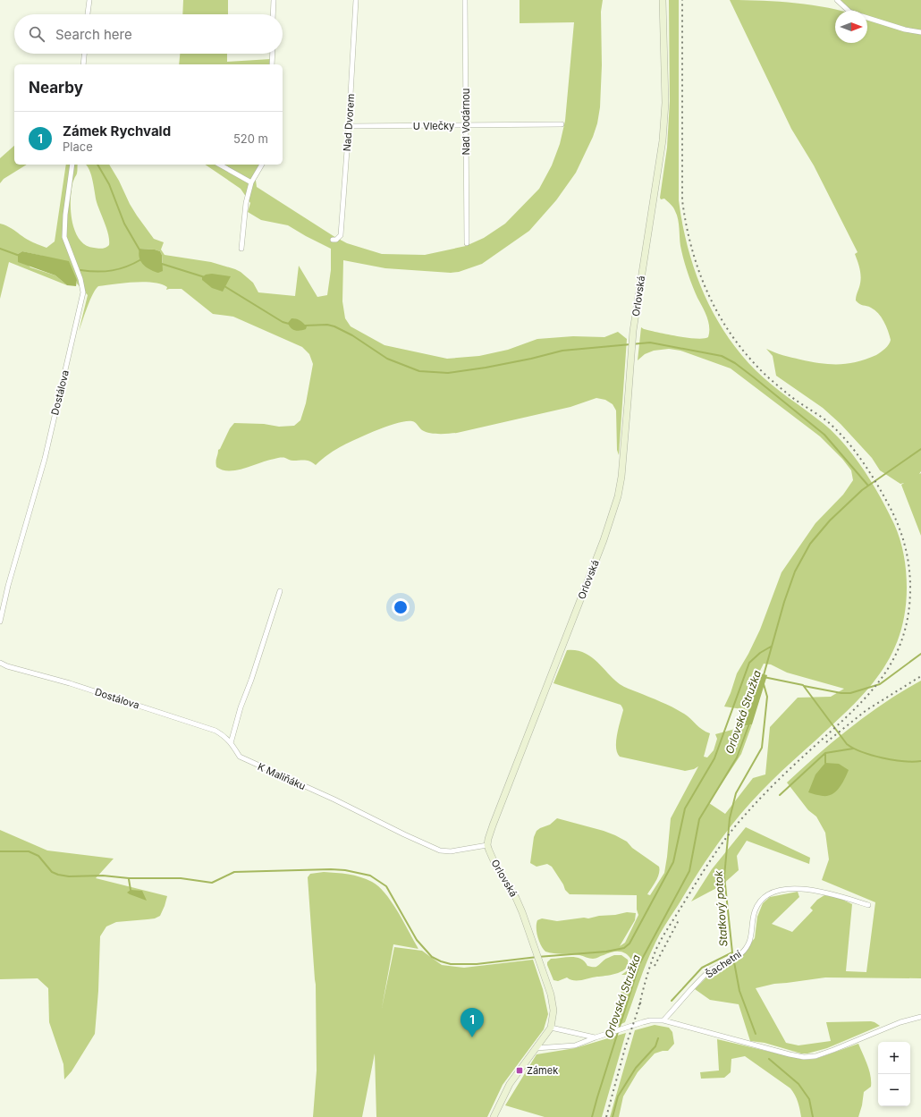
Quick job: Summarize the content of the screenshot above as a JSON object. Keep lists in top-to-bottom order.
{
  "streets": {
    "main road": ["Orlovská"],
    "street": [
      "Nad Vodárnou",
      "Nad Dvorem",
      "U Vlečky",
      "Dostálova",
      "K Maliňáku",
      "Šachetní"
    ]
  },
  "crossings": [
    ["Nad Vodárnou", "U Vlečky"],
    ["Nad Dvorem", "U Vlečky"],
    ["Orlovská", "K Maliňáku"],
    ["Dostálova", "K Maliňáku"]
  ],
  "water": ["Orlovská Stružka", "Statkový potok"],
  "places": {
    "transit": ["Zámek"]
  },
  "north": "right",
  "page": {
    "search": "Search here",
    "heading": "Nearby",
    "list": [
      {
        "mark": "1",
        "name": "Zámek Rychvald",
        "note": "Place",
        "value": "520 m"
      }
    ],
    "pins": "1",
    "map_buttons": ["+", "−"]
  }
}
